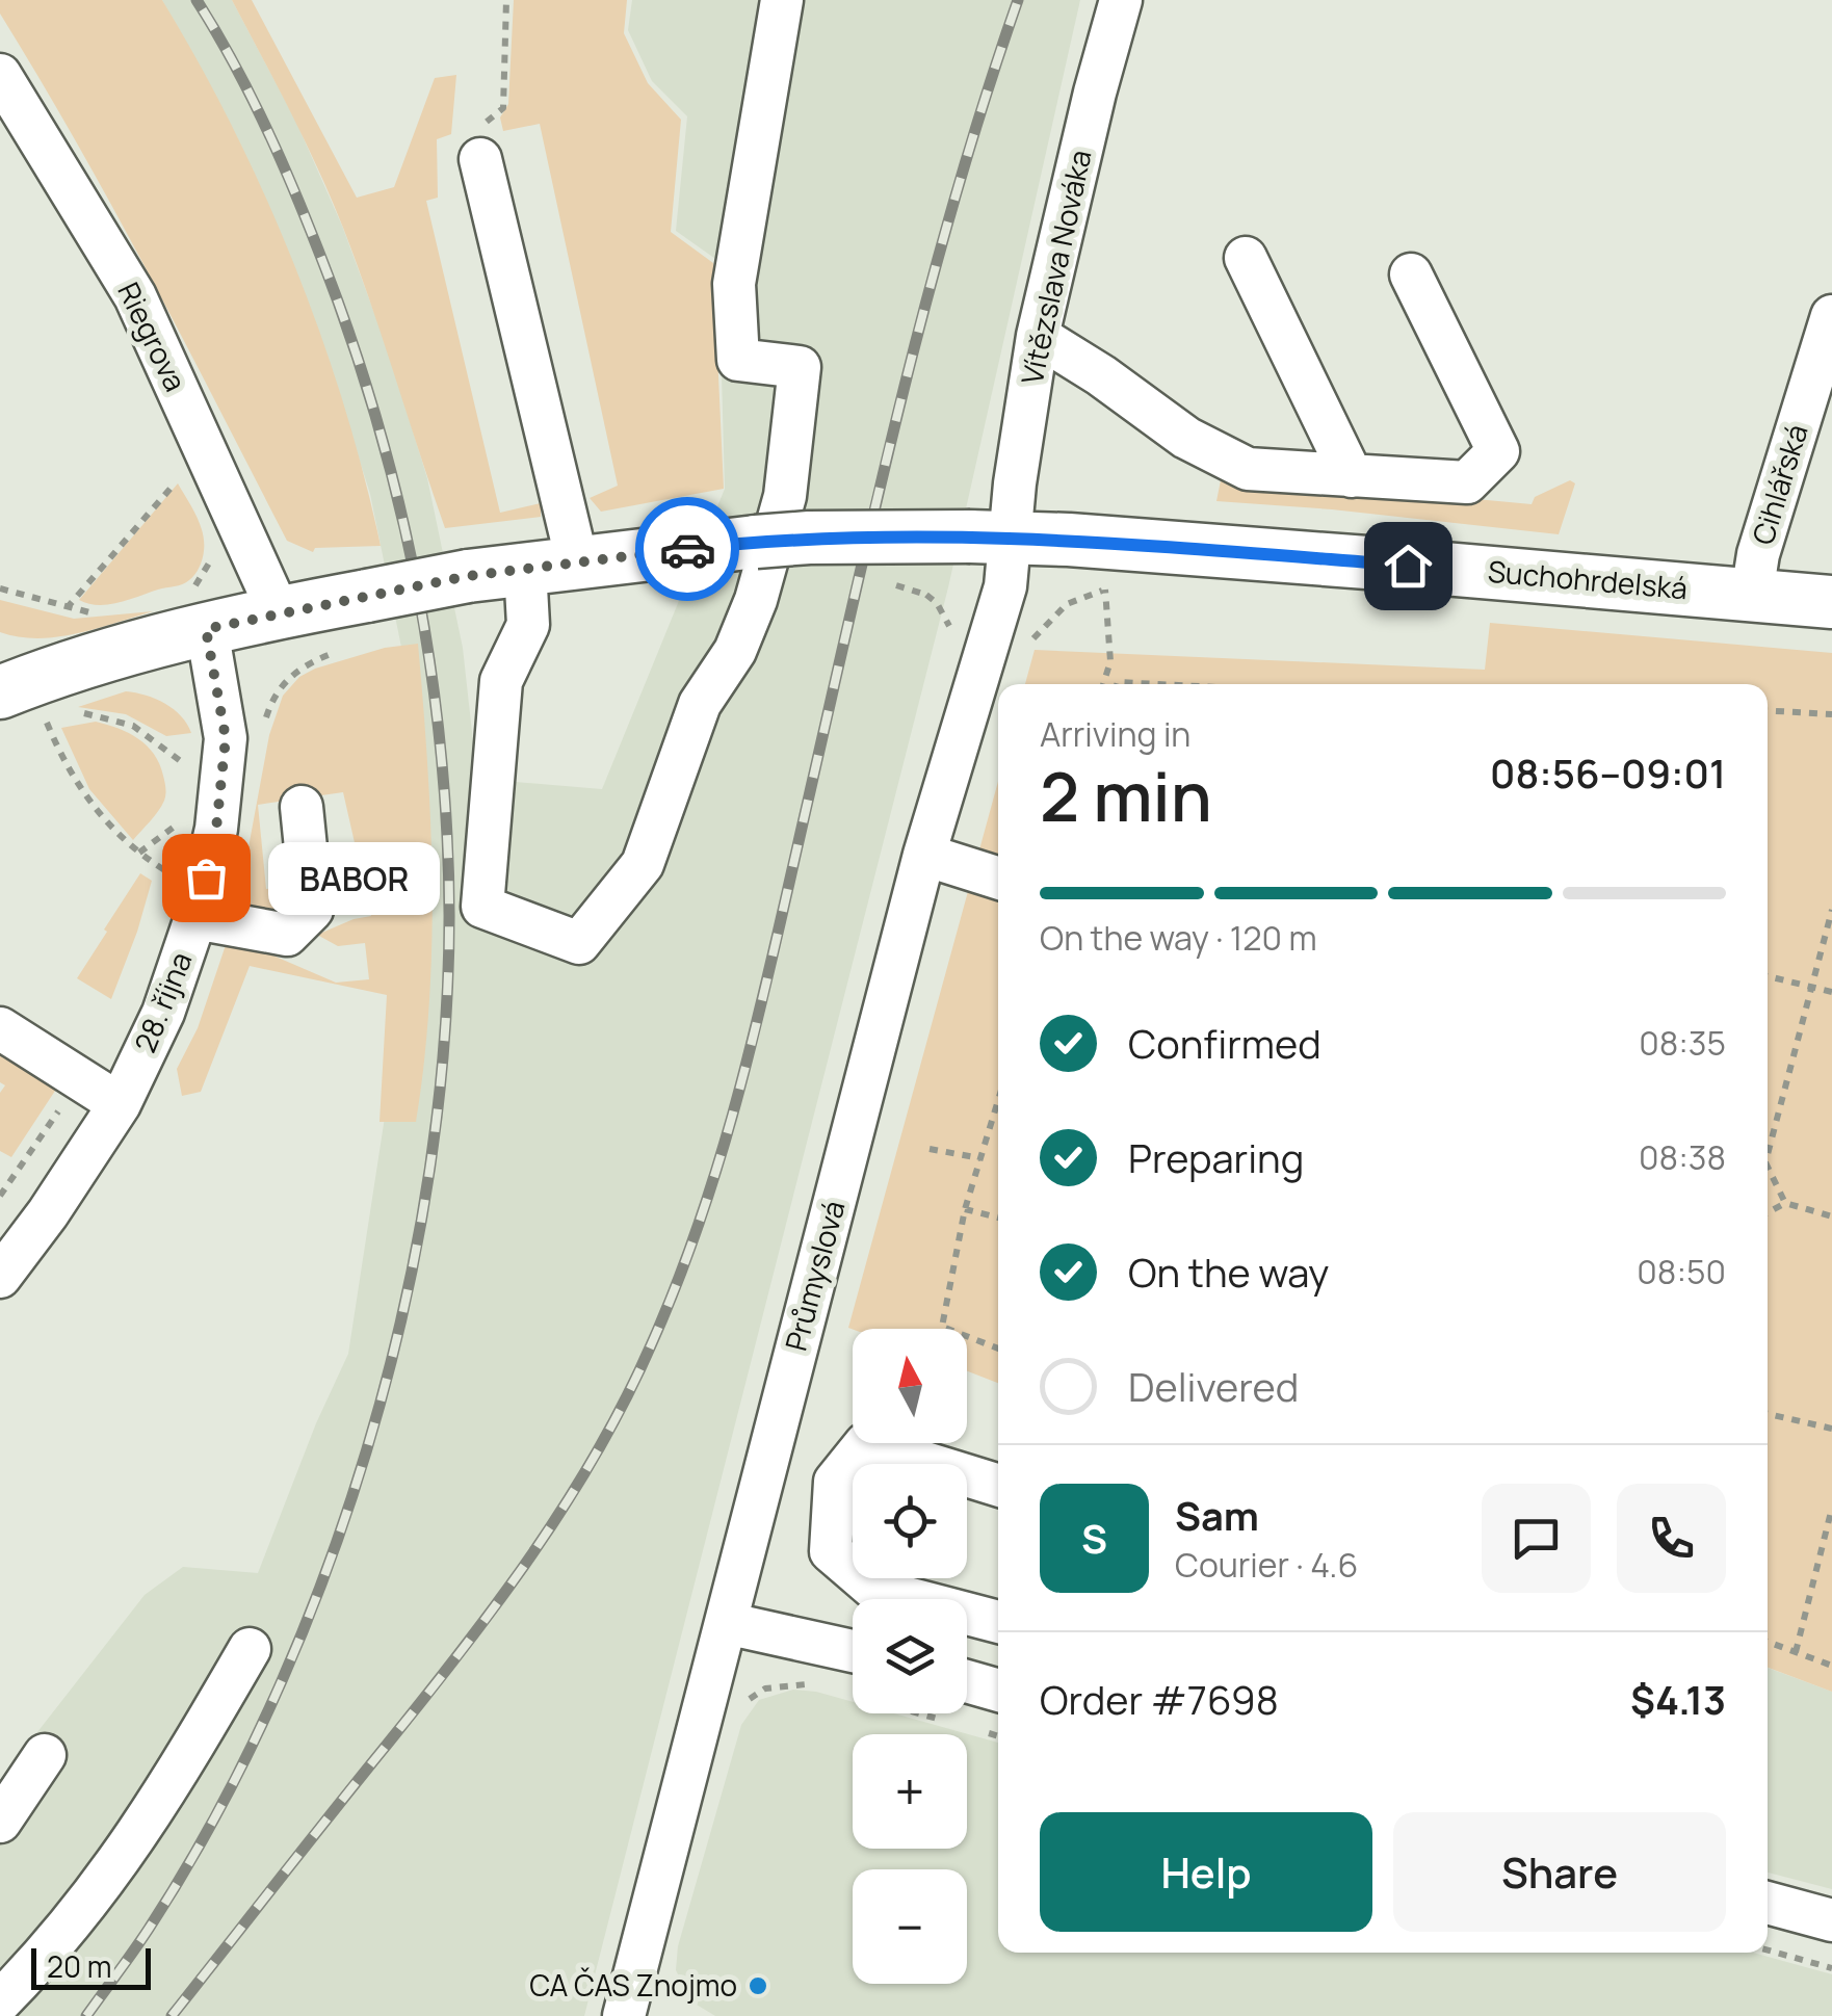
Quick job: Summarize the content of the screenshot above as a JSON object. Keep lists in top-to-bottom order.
{
  "streets": {
    "main road": ["Suchohrdelská"],
    "street": [
      "Vítězslava Nováka",
      "Riegrova",
      "Cihlářská",
      "28. října",
      "Průmyslová"
    ]
  },
  "crossings": [
    ["Vítězslava Nováka", "Suchohrdelská"],
    ["Vítězslava Nováka", "Průmyslová"],
    ["Riegrova", "Suchohrdelská"],
    ["Cihlářská", "Suchohrdelská"],
    ["Suchohrdelská", "28. října"],
    ["Suchohrdelská", "Průmyslová"]
  ],
  "places": ["BABOR", "CA ČAS Znojmo"],
  "scale_bar": "20 m",
  "north": "top",
  "page": {
    "heading": ["2 min", "Arriving in", "08:56–09:01"],
    "panel": [
      "Sam",
      "Courier · 4.6",
      "Order #7698",
      "$4.13"
    ],
    "bubble": "BABOR",
    "bar": "On the way · 120 m",
    "list": [
      ["Confirmed", "08:35"],
      ["Preparing", "08:38"],
      ["On the way", "08:50"],
      "Delivered"
    ],
    "map_buttons": ["+", "−"],
    "round": "S",
    "buttons": ["Help", "Share"],
    "scale": "20 m"
  }
}
